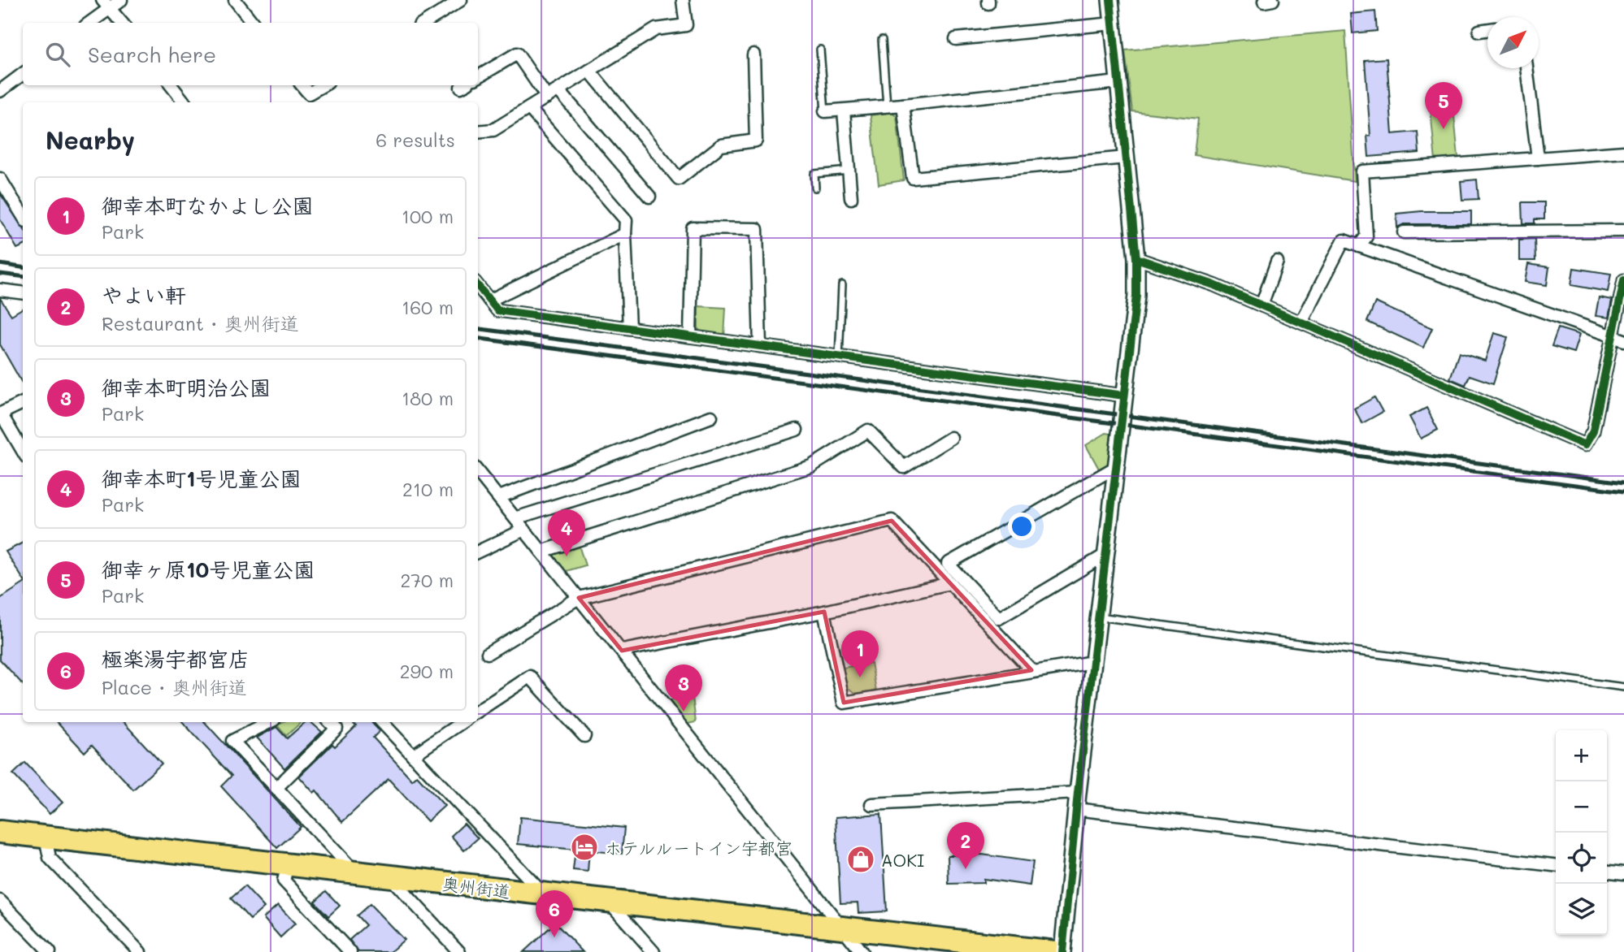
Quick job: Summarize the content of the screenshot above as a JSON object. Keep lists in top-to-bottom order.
{
  "streets": {
    "highway": ["奥州街道"]
  },
  "places": {
    "hotel": ["ホテルルートイン宇都宮"],
    "shop": ["AOKI"]
  },
  "north": "top right",
  "page": {
    "search": "Search here",
    "pins": [
      "5",
      "4",
      "1",
      "3",
      "2",
      "6"
    ],
    "heading": ["Nearby", "6 results"],
    "list": [
      {
        "mark": "1",
        "name": "御幸本町なかよし公園",
        "note": "Park",
        "value": "100 m"
      },
      {
        "mark": "2",
        "name": "やよい軒",
        "note": "Restaurant · 奥州街道",
        "value": "160 m"
      },
      {
        "mark": "3",
        "name": "御幸本町明治公園",
        "note": "Park",
        "value": "180 m"
      },
      {
        "mark": "4",
        "name": "御幸本町1号児童公園",
        "note": "Park",
        "value": "210 m"
      },
      {
        "mark": "5",
        "name": "御幸ヶ原10号児童公園",
        "note": "Park",
        "value": "270 m"
      },
      {
        "mark": "6",
        "name": "極楽湯宇都宮店",
        "note": "Place · 奥州街道",
        "value": "290 m"
      }
    ],
    "map_buttons": ["+", "−"]
  }
}
